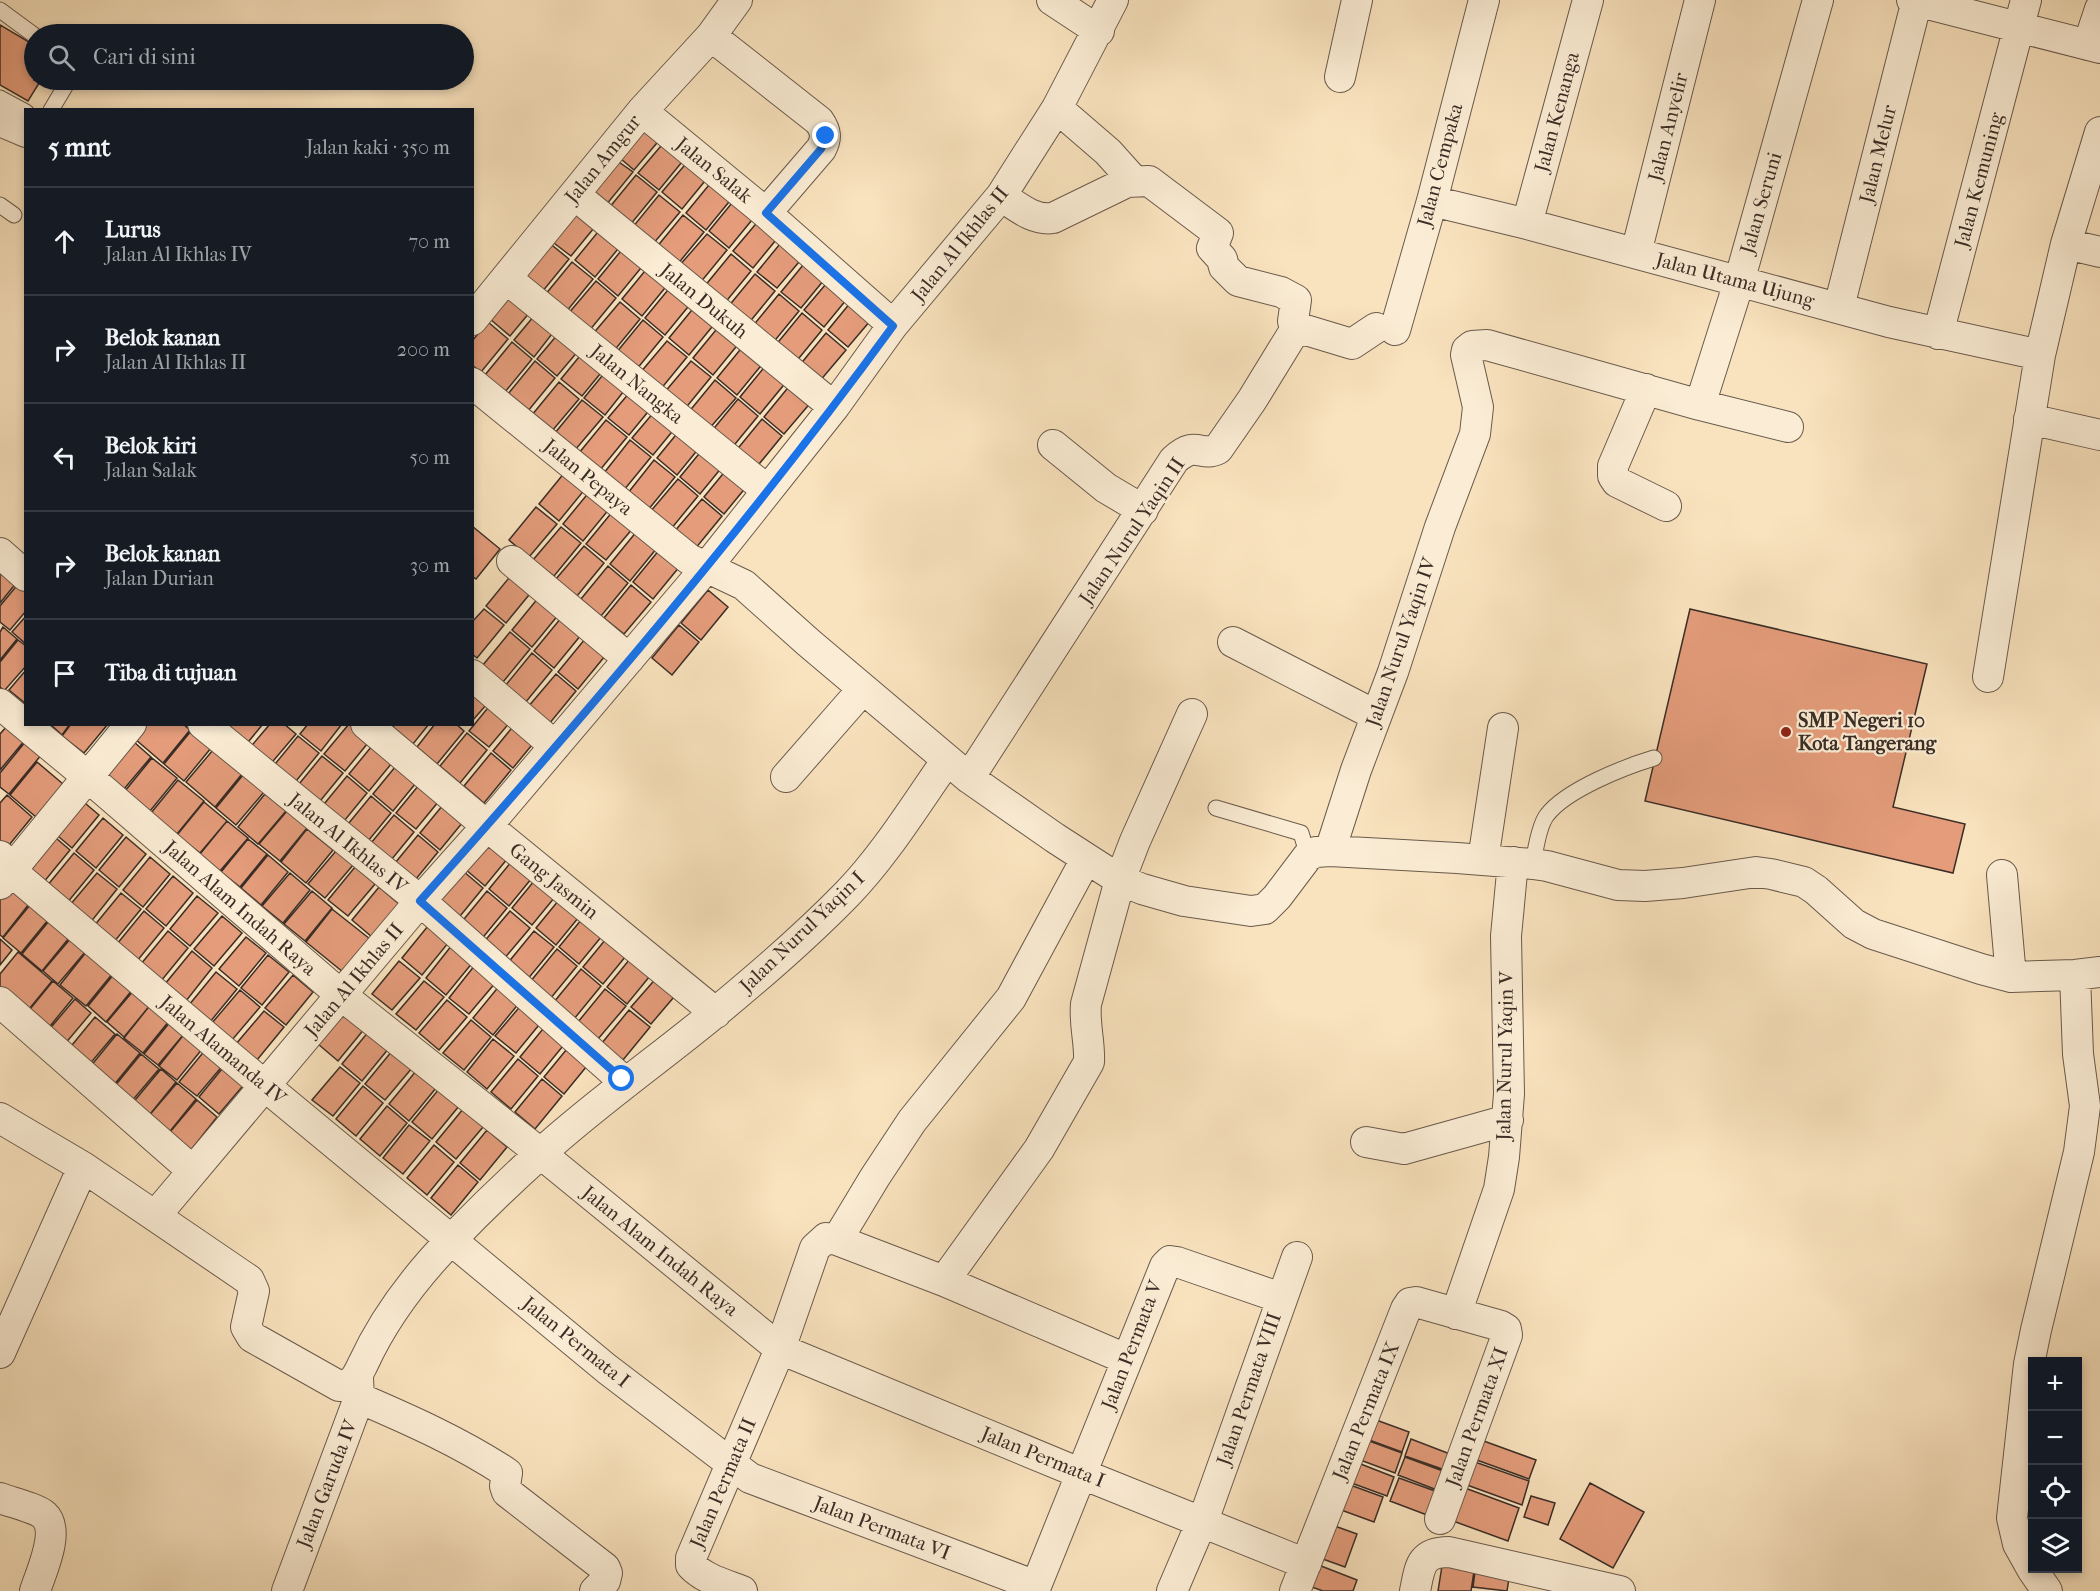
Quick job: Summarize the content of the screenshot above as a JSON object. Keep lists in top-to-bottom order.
{
  "streets": {
    "street": [
      "Jalan Kenanga",
      "Jalan Anyelir",
      "Jalan Melur",
      "Jalan Amgur",
      "Jalan Cempaka",
      "Jalan Salak",
      "Jalan Kemuning",
      "Jalan Seruni",
      "Jalan Al Ikhlas II",
      "Jalan Utama Ujung",
      "Jalan Dukuh",
      "Jalan Nangka",
      "Jalan Pepaya",
      "Jalan Nurul Yaqin II",
      "Jalan Nurul Yaqin IV",
      "Jalan Al Ikhlas IV",
      "Gang Jasmin",
      "Jalan Alam Indah Raya",
      "Jalan Nurul Yaqin I",
      "Jalan Alamanda IV",
      "Jalan Nurul Yaqin V",
      "Jalan Permata I",
      "Jalan Permata V",
      "Jalan Permata VIII",
      "Jalan Permata IX",
      "Jalan Permata XI",
      "Jalan Permata II",
      "Jalan Garuda IV",
      "Jalan Permata VI"
    ]
  },
  "crossings": [
    ["Jalan Kenanga", "Jalan Utama Ujung"],
    ["Jalan Anyelir", "Jalan Utama Ujung"],
    ["Jalan Melur", "Jalan Utama Ujung"],
    ["Jalan Amgur", "Jalan Salak"],
    ["Jalan Amgur", "Jalan Dukuh"],
    ["Jalan Amgur", "Jalan Nangka"],
    ["Jalan Cempaka", "Jalan Utama Ujung"],
    ["Jalan Cempaka", "Jalan Nurul Yaqin II"],
    ["Jalan Salak", "Jalan Al Ikhlas II"],
    ["Jalan Kemuning", "Jalan Utama Ujung"],
    ["Jalan Seruni", "Jalan Utama Ujung"],
    ["Jalan Al Ikhlas II", "Jalan Dukuh"],
    ["Jalan Al Ikhlas II", "Jalan Nangka"],
    ["Jalan Al Ikhlas II", "Jalan Pepaya"],
    ["Jalan Al Ikhlas II", "Jalan Al Ikhlas IV"],
    ["Jalan Al Ikhlas II", "Gang Jasmin"],
    ["Jalan Al Ikhlas II", "Jalan Alam Indah Raya"],
    ["Jalan Al Ikhlas II", "Jalan Alamanda IV"],
    ["Jalan Pepaya", "Jalan Nurul Yaqin II"],
    ["Jalan Pepaya", "Jalan Nurul Yaqin IV"],
    ["Jalan Pepaya", "Jalan Nurul Yaqin I"],
    ["Jalan Nurul Yaqin II", "Jalan Nurul Yaqin IV"],
    ["Jalan Nurul Yaqin II", "Jalan Nurul Yaqin I"],
    ["Jalan Nurul Yaqin IV", "Jalan Nurul Yaqin I"],
    ["Jalan Nurul Yaqin IV", "Jalan Permata II"],
    ["Gang Jasmin", "Jalan Nurul Yaqin I"],
    ["Jalan Alam Indah Raya", "Jalan Permata I"],
    ["Jalan Alam Indah Raya", "Jalan Permata II"],
    ["Jalan Alamanda IV", "Jalan Permata I"],
    ["Jalan Nurul Yaqin V", "Jalan Permata IX"],
    ["Jalan Nurul Yaqin V", "Jalan Permata XI"],
    ["Jalan Permata I", "Jalan Permata V"],
    ["Jalan Permata I", "Jalan Permata VIII"],
    ["Jalan Permata I", "Jalan Permata IX"],
    ["Jalan Permata I", "Jalan Permata II"],
    ["Jalan Permata I", "Jalan Permata VI"],
    ["Jalan Permata V", "Jalan Permata VIII"],
    ["Jalan Permata V", "Jalan Permata VI"],
    ["Jalan Permata IX", "Jalan Permata XI"],
    ["Jalan Permata II", "Jalan Permata VI"]
  ],
  "places": ["SMP Negeri 10 Kota Tangerang"],
  "page": {
    "search": "Cari di sini",
    "heading": ["5 mnt", "Jalan kaki · 350 m"],
    "list": [
      ["Lurus", "Jalan Al Ikhlas IV", "70 m"],
      ["Belok kanan", "Jalan Al Ikhlas II", "200 m"],
      ["Belok kiri", "Jalan Salak", "50 m"],
      ["Belok kanan", "Jalan Durian", "30 m"],
      "Tiba di tujuan"
    ],
    "map_buttons": ["+", "−"]
  }
}
